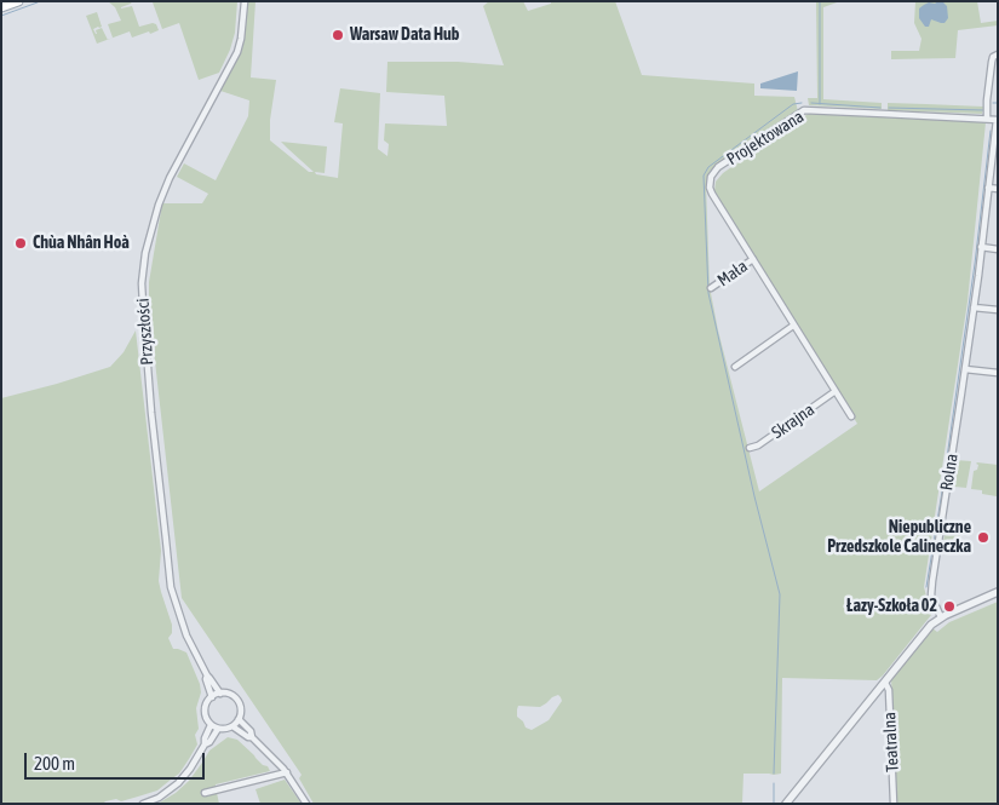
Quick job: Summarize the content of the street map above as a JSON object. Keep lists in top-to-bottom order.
{
  "streets": {
    "street": [
      "Projektowana",
      "Mała",
      "Przyszłości",
      "Skrajna",
      "Rolna",
      "Teatralna"
    ]
  },
  "crossings": [
    ["Projektowana", "Mała"],
    ["Projektowana", "Skrajna"],
    ["Projektowana", "Rolna"]
  ],
  "places": [
    "Warsaw Data Hub",
    "Chùa Nhân Hoà",
    "Niepubliczne Przedszkole Calineczka",
    "Łazy-Szkoła 02"
  ],
  "scale_bar": "200 m"
}
